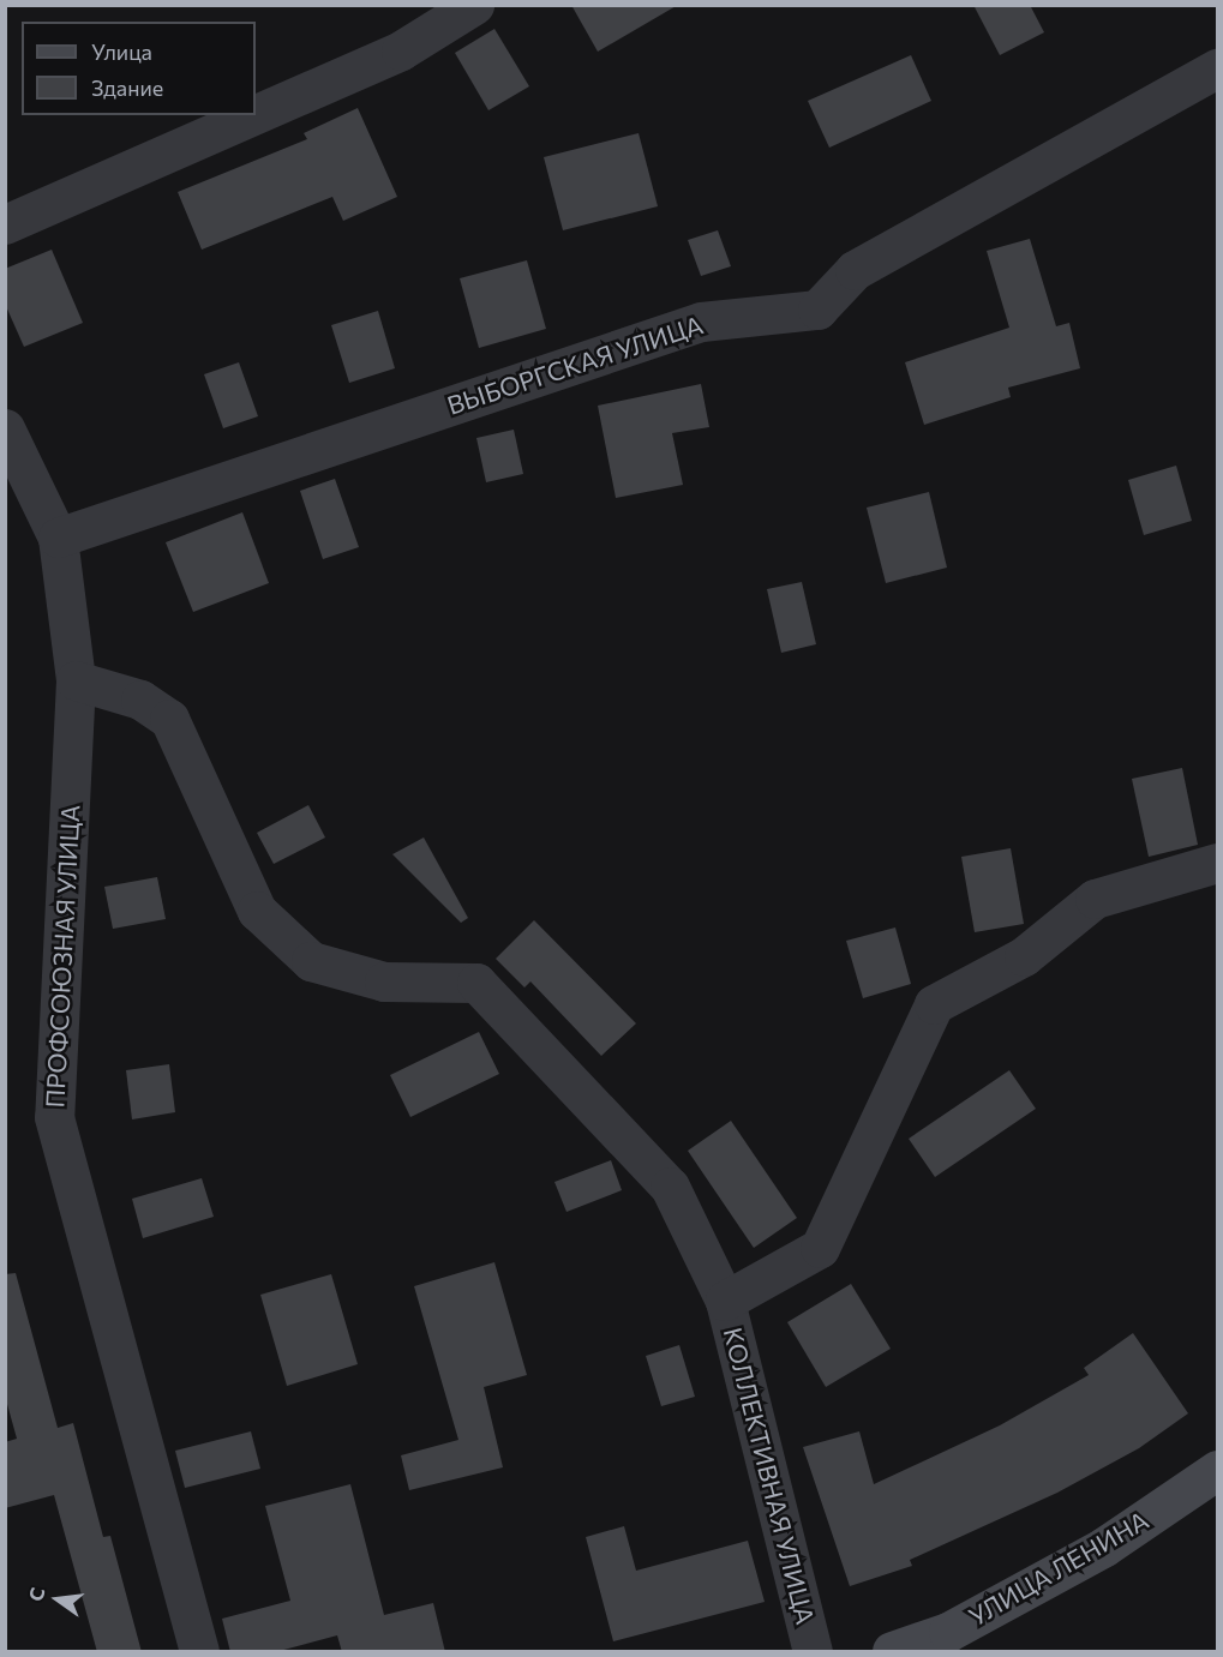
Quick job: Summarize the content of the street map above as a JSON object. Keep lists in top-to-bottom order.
{
  "streets": {
    "main road": ["УЛИЦА ЛЕНИНА"],
    "street": ["ВЫБОРГСКАЯ УЛИЦА", "ПРОФСОЮЗНАЯ УЛИЦА", "КОЛЛЕКТИВНАЯ УЛИЦА"]
  },
  "crossings": [
    ["ВЫБОРГСКАЯ УЛИЦА", "ПРОФСОЮЗНАЯ УЛИЦА"],
    ["ПРОФСОЮЗНАЯ УЛИЦА", "КОЛЛЕКТИВНАЯ УЛИЦА"]
  ],
  "legend": ["Улица", "Здание"],
  "north": "left"
}
